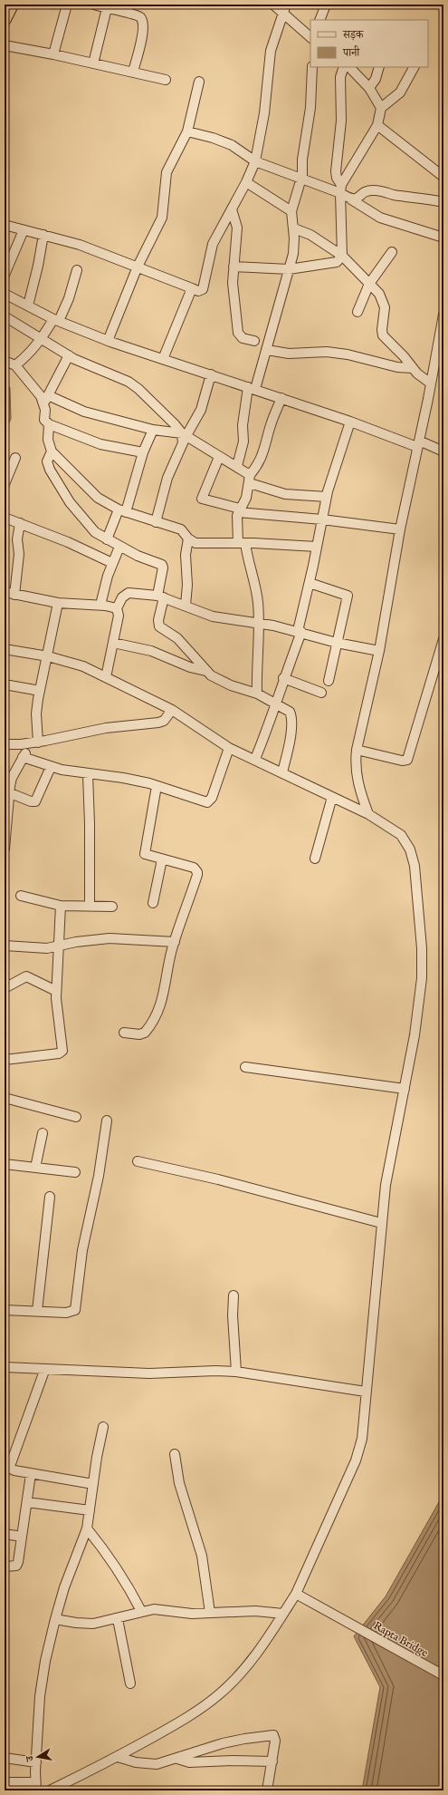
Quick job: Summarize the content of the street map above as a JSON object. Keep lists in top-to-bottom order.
{
  "streets": {
    "street": ["Rapta Bridge"]
  },
  "legend": ["सड़क", "पानी"],
  "north": "left"
}
